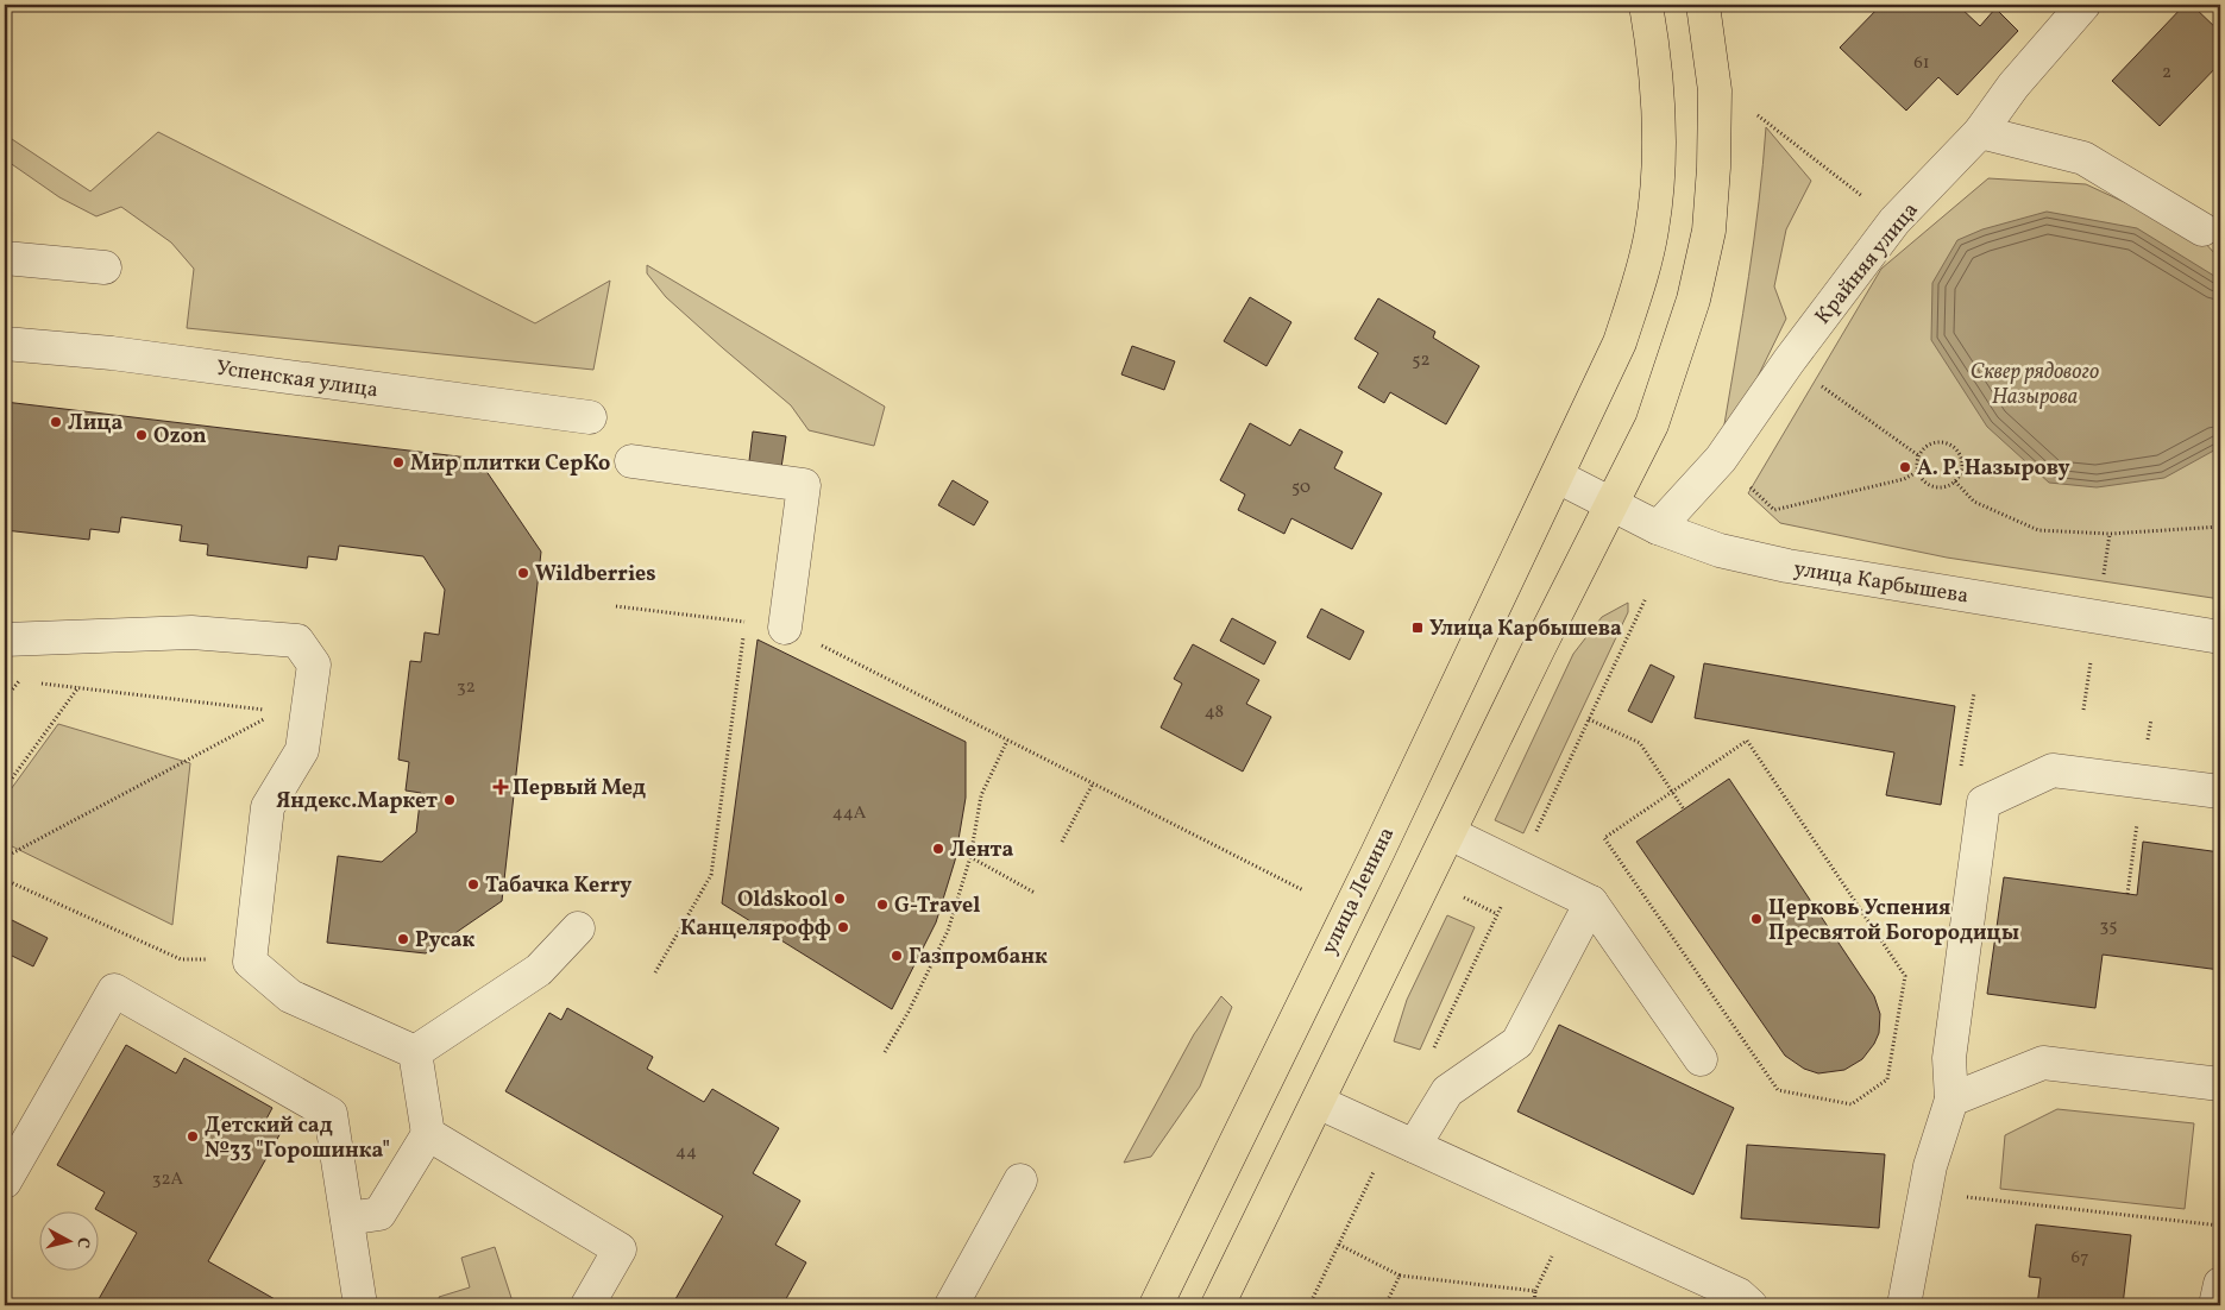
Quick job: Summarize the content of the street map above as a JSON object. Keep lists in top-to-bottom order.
{
  "streets": {
    "main road": ["улица Ленина"],
    "street": ["Крайняя улица", "Успенская улица", "улица Карбышева"]
  },
  "crossings": [
    ["Крайняя улица", "улица Карбышева"],
    ["улица Карбышева", "улица Ленина"]
  ],
  "parks": ["Сквер рядового Назырова"],
  "places": {
    "other": [
      "Лица",
      "Ozon",
      "Мир плитки СерКо",
      "А. Р. Назырову",
      "Wildberries",
      "Яндекс.Маркет",
      "Лента",
      "Табачка Kerry",
      "Oldskool",
      "G-Travel",
      "Церковь Успения Пресвятой Богородицы",
      "Канцелярофф",
      "Русак",
      "Газпромбанк",
      "Детский сад №33 \"Горошинка\""
    ],
    "transit": ["Улица Карбышева"],
    "health": ["Первый Мед"]
  },
  "house_numbers": [
    "61",
    "2",
    "52",
    "50",
    "32",
    "48",
    "44А",
    "35",
    "44",
    "32А",
    "67"
  ],
  "north": "right"
}
